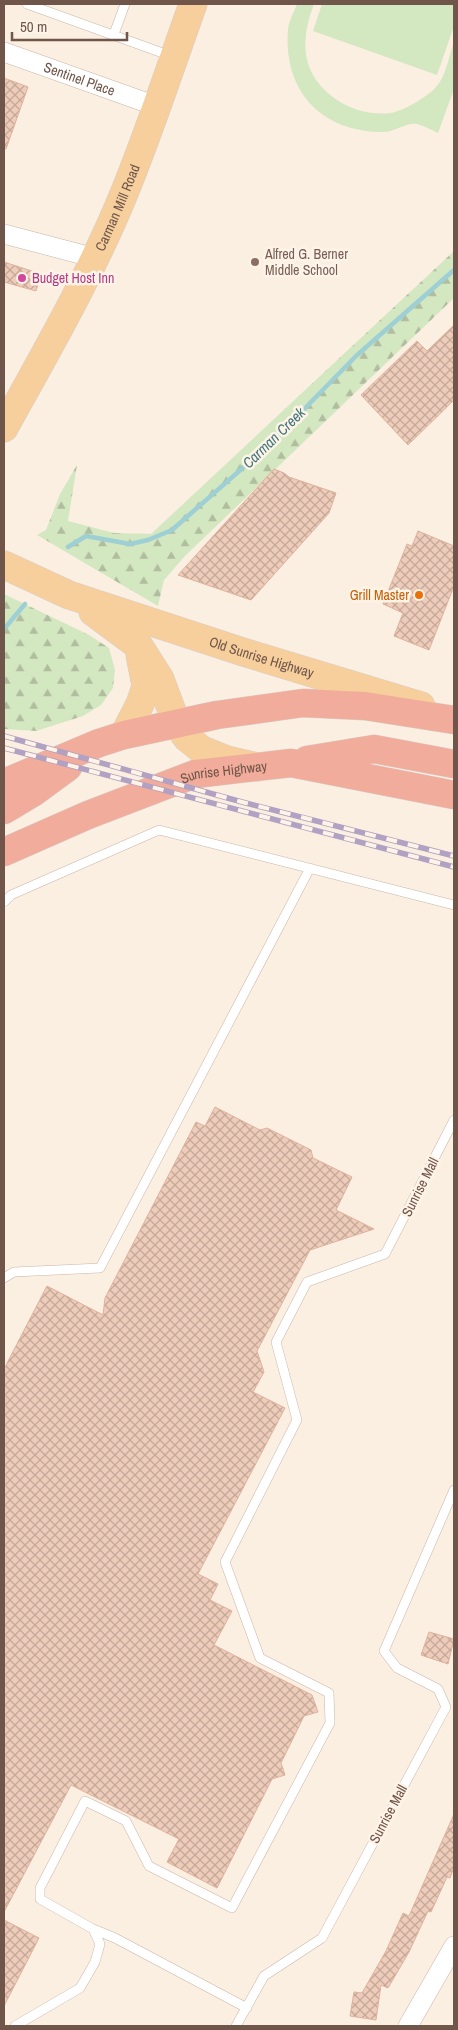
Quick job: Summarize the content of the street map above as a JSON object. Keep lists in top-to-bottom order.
{
  "streets": {
    "highway": ["Sunrise Highway"],
    "main road": ["Carman Mill Road", "Old Sunrise Highway"],
    "street": ["Sentinel Place"],
    "lane": ["Sunrise Mall"]
  },
  "crossings": [
    ["Sentinel Place", "Carman Mill Road"],
    ["Old Sunrise Highway", "Sunrise Highway"]
  ],
  "water": ["Carman Creek"],
  "places": ["Alfred G. Berner Middle School", "Budget Host Inn", "Grill Master"],
  "scale_bar": "50 m"
}
